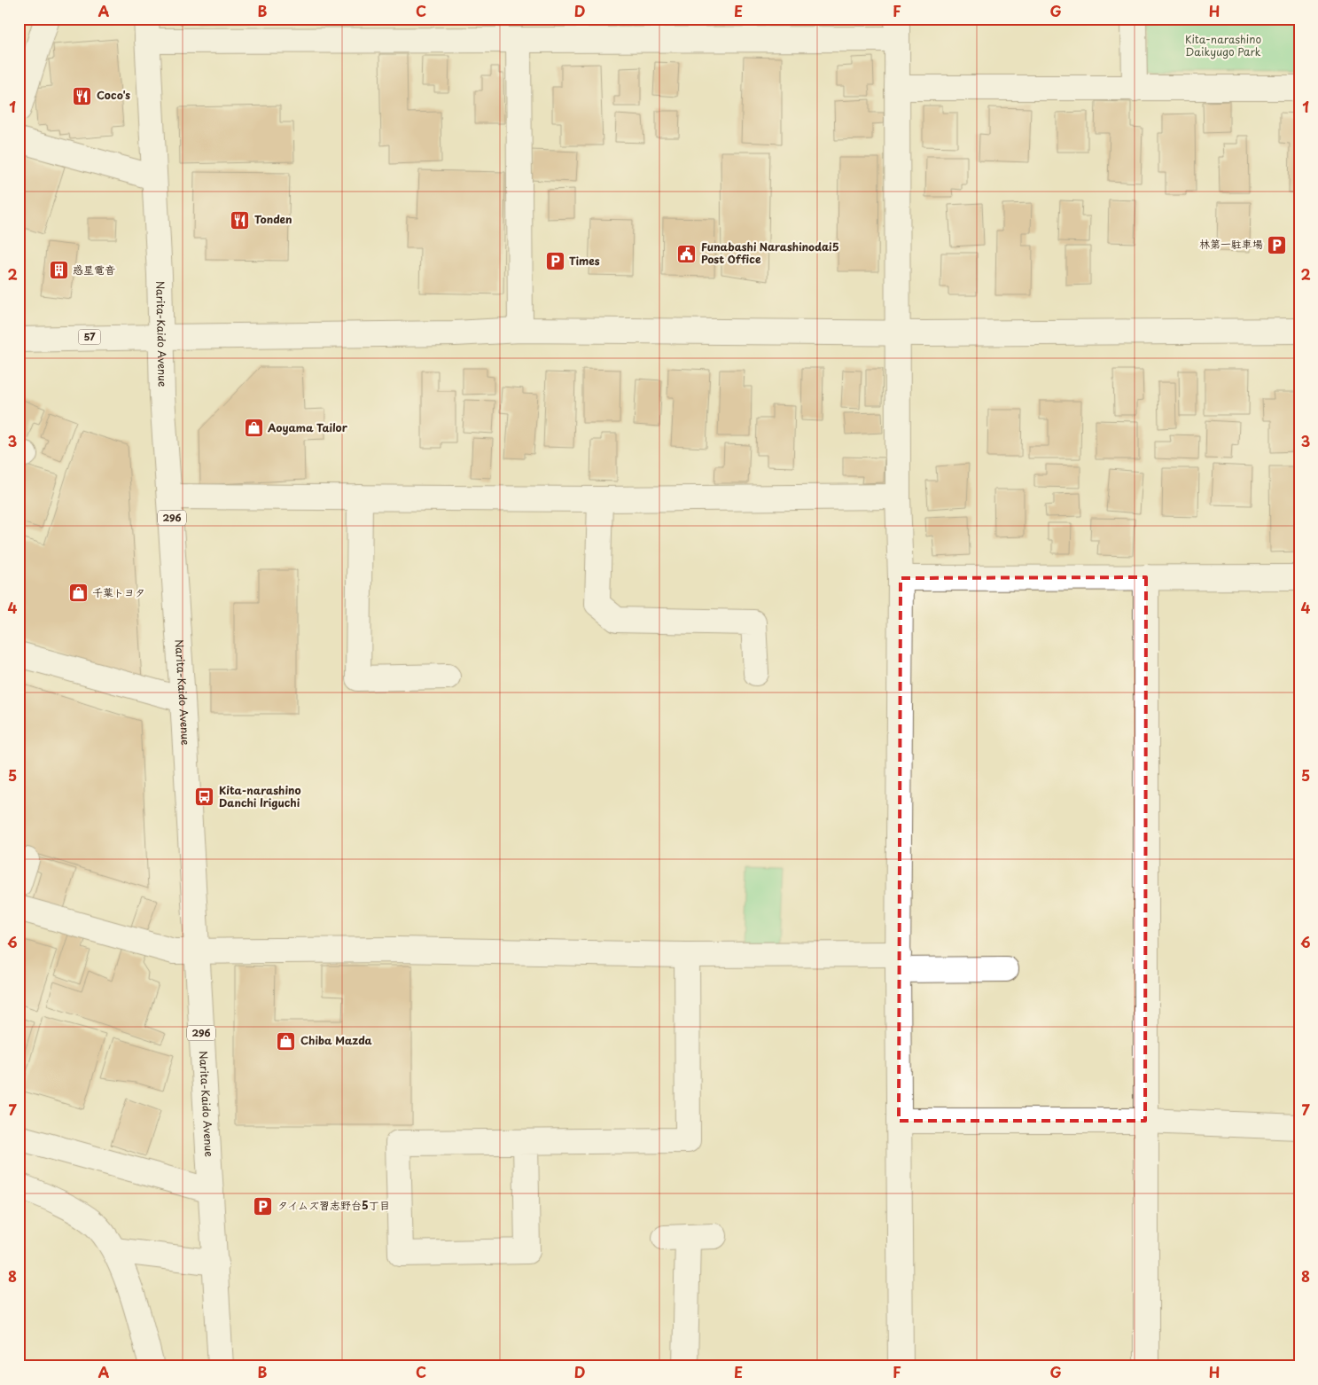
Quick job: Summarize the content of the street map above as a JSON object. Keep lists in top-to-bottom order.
{
  "streets": {
    "main road": ["Narita-Kaido Avenue", "57", "296"]
  },
  "crossings": [
    ["Narita-Kaido Avenue", "57"]
  ],
  "parks": ["Kita-narashino Daikyugo Park"],
  "places": {
    "restaurant": ["Coco's", "Tonden"],
    "parking": ["林第一駐車場", "Times", "タイムズ習志野台5丁目"],
    "public building": ["Funabashi Narashinodai5 Post Office"],
    "building": ["惑星電音"],
    "shop": ["Aoyama Tailor", "千葉トヨタ", "Chiba Mazda"],
    "bus stop": ["Kita-narashino Danchi Iriguchi"]
  },
  "grid": {
    "columns": [
      "A",
      "B",
      "C",
      "D",
      "E",
      "F",
      "G",
      "H"
    ],
    "rows": [
      "1",
      "2",
      "3",
      "4",
      "5",
      "6",
      "7",
      "8"
    ]
  }
}
